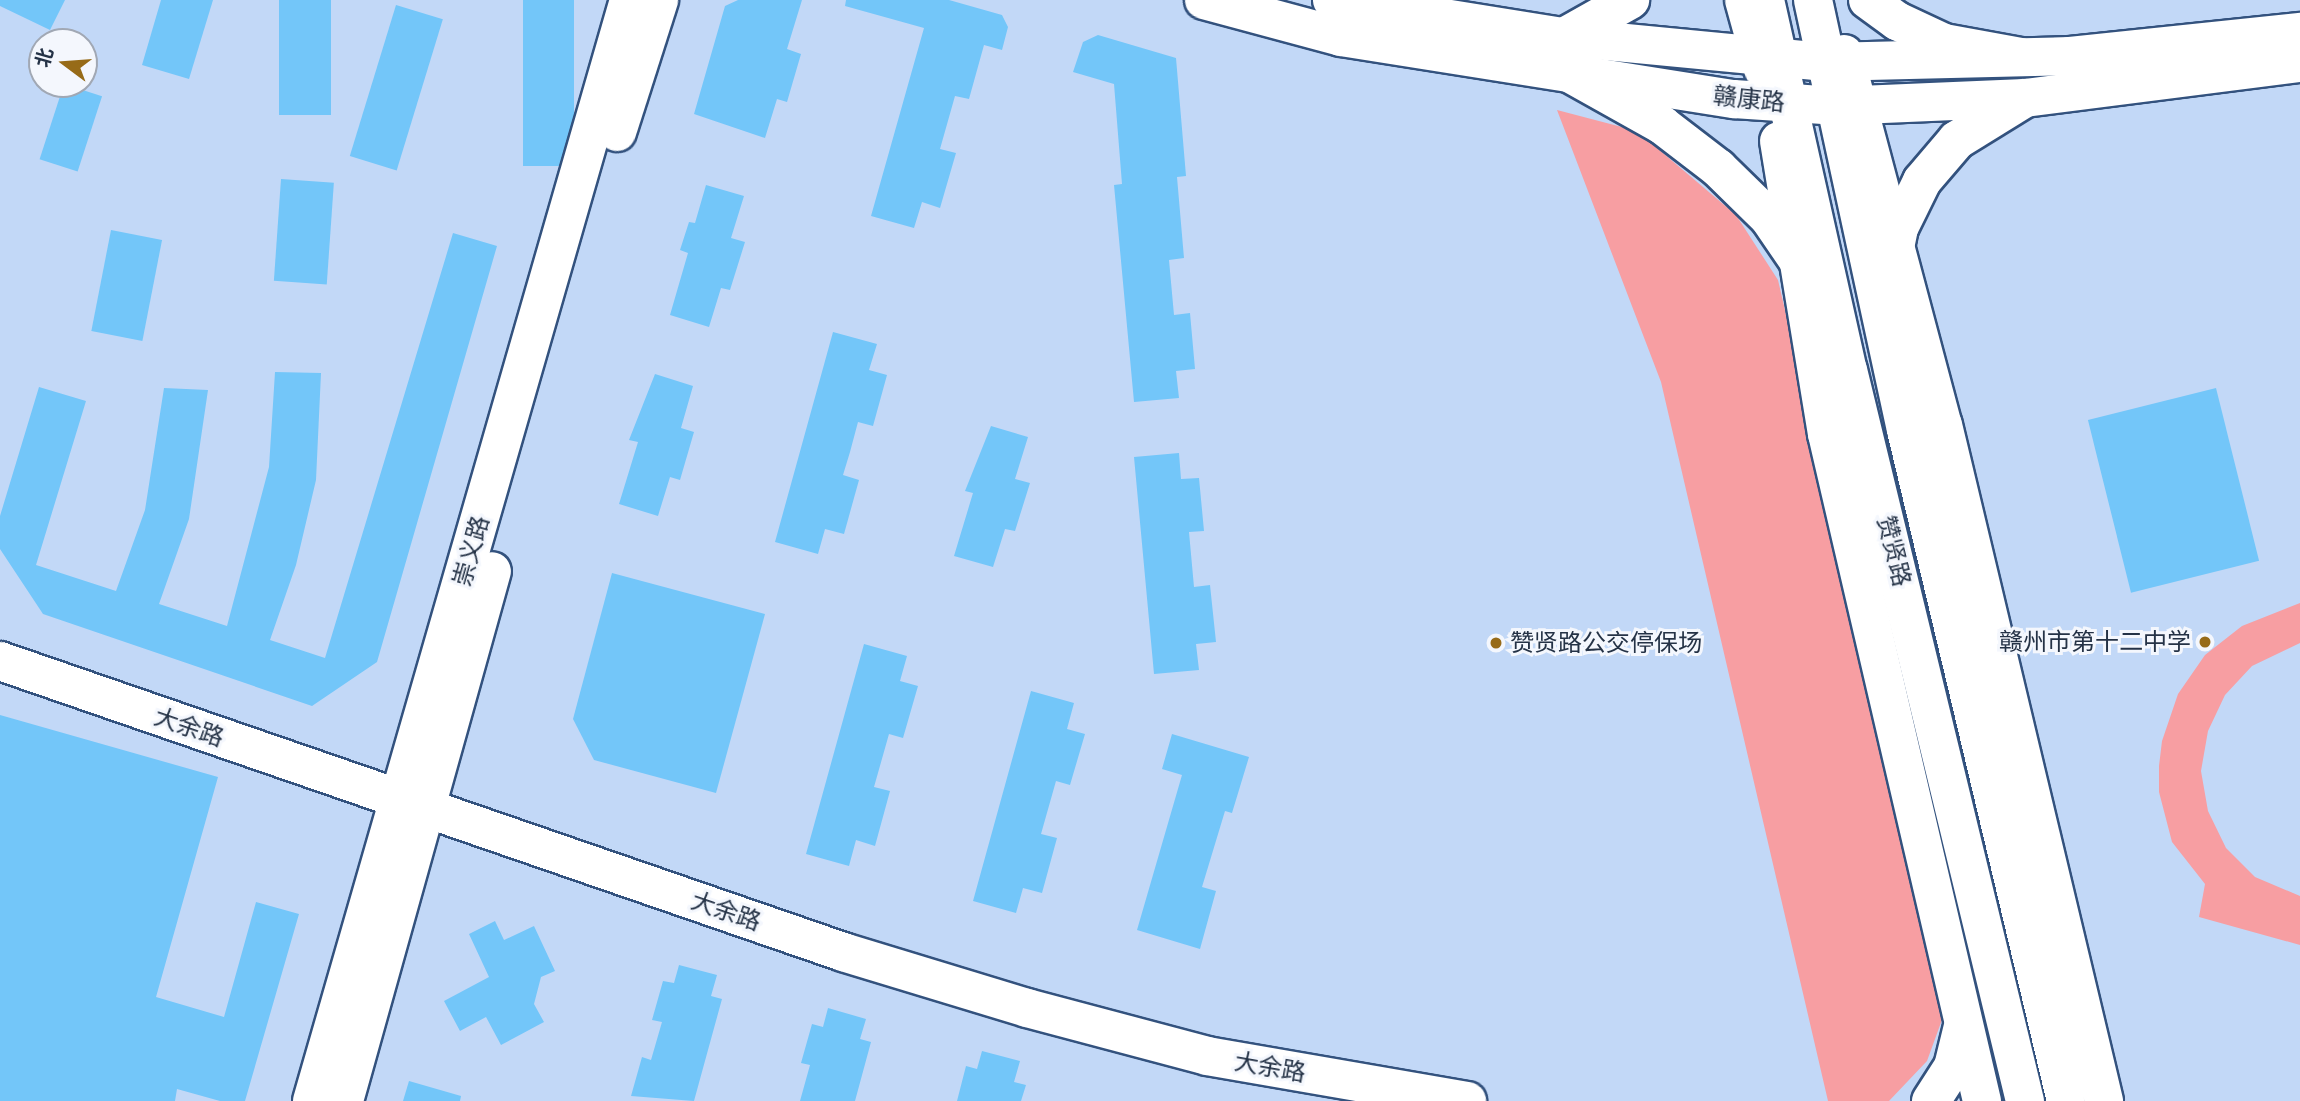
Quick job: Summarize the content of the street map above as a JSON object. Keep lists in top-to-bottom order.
{
  "streets": {
    "main road": [
      "赣康路",
      "崇义路",
      "赞贤路",
      "大余路"
    ]
  },
  "crossings": [
    ["赣康路", "赞贤路"],
    ["崇义路", "大余路"]
  ],
  "places": ["赣州市第十二中学", "赞贤路公交停保场"],
  "north": "left"
}
